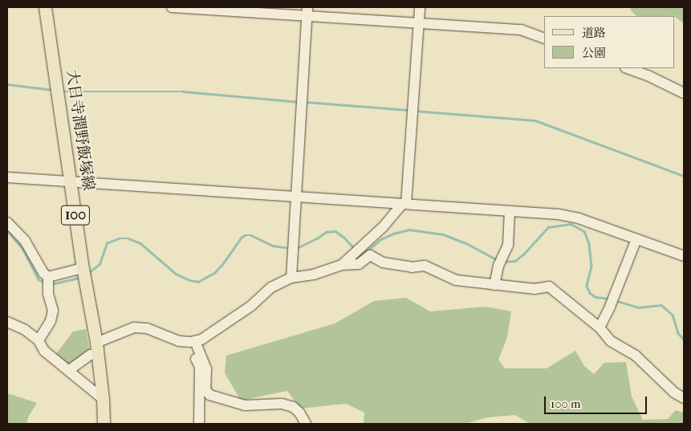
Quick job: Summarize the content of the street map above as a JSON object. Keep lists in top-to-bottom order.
{
  "streets": {
    "main road": ["大日寺潤野飯塚線", "100"]
  },
  "legend": ["道路", "公園"],
  "scale_bar": "100 m"
}
